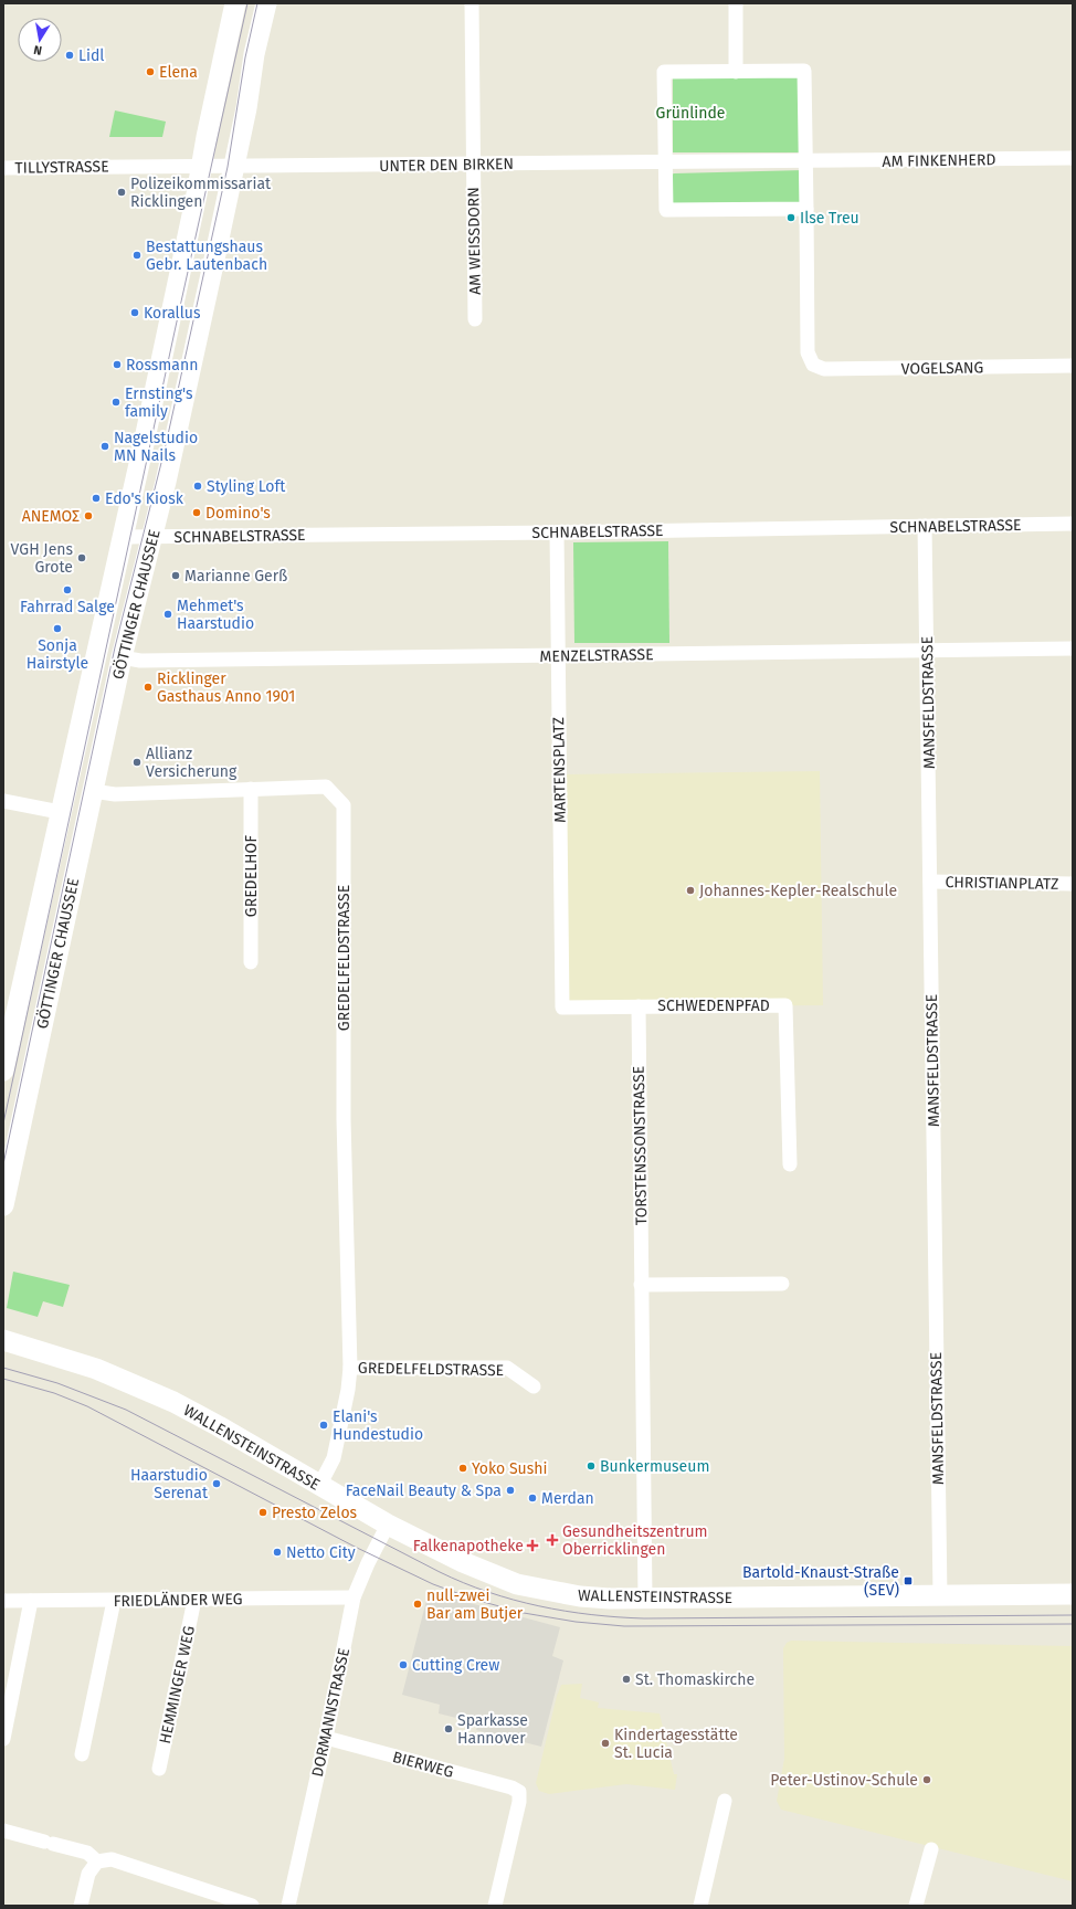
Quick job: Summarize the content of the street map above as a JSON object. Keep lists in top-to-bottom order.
{
  "streets": {
    "street": [
      "AM FINKENHERD",
      "UNTER DEN BIRKEN",
      "TILLYSTRASSE",
      "AM WEISSDORN",
      "VOGELSANG",
      "SCHNABELSTRASSE",
      "GÖTTINGER CHAUSSEE",
      "MENZELSTRASSE",
      "MANSFELDSTRASSE",
      "MARTENSPLATZ",
      "GREDELHOF",
      "CHRISTIANPLATZ",
      "GREDELFELDSTRASSE",
      "SCHWEDENPFAD",
      "TORSTENSSONSTRASSE",
      "WALLENSTEINSTRASSE",
      "FRIEDLÄNDER WEG",
      "HEMMINGER WEG",
      "DORMANNSTRASSE",
      "BIERWEG"
    ]
  },
  "crossings": [
    ["UNTER DEN BIRKEN", "TILLYSTRASSE"],
    ["UNTER DEN BIRKEN", "AM WEISSDORN"],
    ["UNTER DEN BIRKEN", "GÖTTINGER CHAUSSEE"],
    ["TILLYSTRASSE", "GÖTTINGER CHAUSSEE"],
    ["SCHNABELSTRASSE", "GÖTTINGER CHAUSSEE"],
    ["SCHNABELSTRASSE", "MANSFELDSTRASSE"],
    ["SCHNABELSTRASSE", "MARTENSPLATZ"],
    ["GÖTTINGER CHAUSSEE", "MENZELSTRASSE"],
    ["GÖTTINGER CHAUSSEE", "GREDELFELDSTRASSE"],
    ["MENZELSTRASSE", "MANSFELDSTRASSE"],
    ["MENZELSTRASSE", "MARTENSPLATZ"],
    ["MANSFELDSTRASSE", "CHRISTIANPLATZ"],
    ["MANSFELDSTRASSE", "WALLENSTEINSTRASSE"],
    ["MARTENSPLATZ", "SCHWEDENPFAD"],
    ["GREDELHOF", "GREDELFELDSTRASSE"],
    ["GREDELFELDSTRASSE", "WALLENSTEINSTRASSE"],
    ["SCHWEDENPFAD", "TORSTENSSONSTRASSE"],
    ["TORSTENSSONSTRASSE", "WALLENSTEINSTRASSE"],
    ["WALLENSTEINSTRASSE", "DORMANNSTRASSE"],
    ["FRIEDLÄNDER WEG", "HEMMINGER WEG"],
    ["FRIEDLÄNDER WEG", "DORMANNSTRASSE"],
    ["DORMANNSTRASSE", "BIERWEG"]
  ],
  "parks": ["Grünlinde"],
  "places": {
    "other": [
      "Lidl",
      "Elena",
      "Polizeikommissariat Ricklingen",
      "Ilse Treu",
      "Bestattungshaus Gebr. Lautenbach",
      "Korallus",
      "Rossmann",
      "Ernsting's family",
      "Nagelstudio MN Nails",
      "Styling Loft",
      "Edo's Kiosk",
      "Domino's",
      "ΑΝΕΜΟΣ",
      "VGH Jens Grote",
      "Marianne Gerß",
      "Fahrrad Salge",
      "Mehmet's Haarstudio",
      "Sonja Hairstyle",
      "Ricklinger Gasthaus Anno 1901",
      "Allianz Versicherung",
      "Johannes-Kepler-Realschule",
      "Elani's Hundestudio",
      "Bunkermuseum",
      "Yoko Sushi",
      "Haarstudio Serenat",
      "FaceNail Beauty & Spa",
      "Merdan",
      "Presto Zelos",
      "Netto City",
      "null-zwei Bar am Butjer",
      "Cutting Crew",
      "St. Thomaskirche",
      "Sparkasse Hannover",
      "Kindertagesstätte St. Lucia",
      "Peter-Ustinov-Schule"
    ],
    "health": ["Gesundheitszentrum Oberricklingen", "Falkenapotheke"],
    "transit": ["Bartold-Knaust-Straße (SEV)"]
  },
  "north": "bottom"
}
